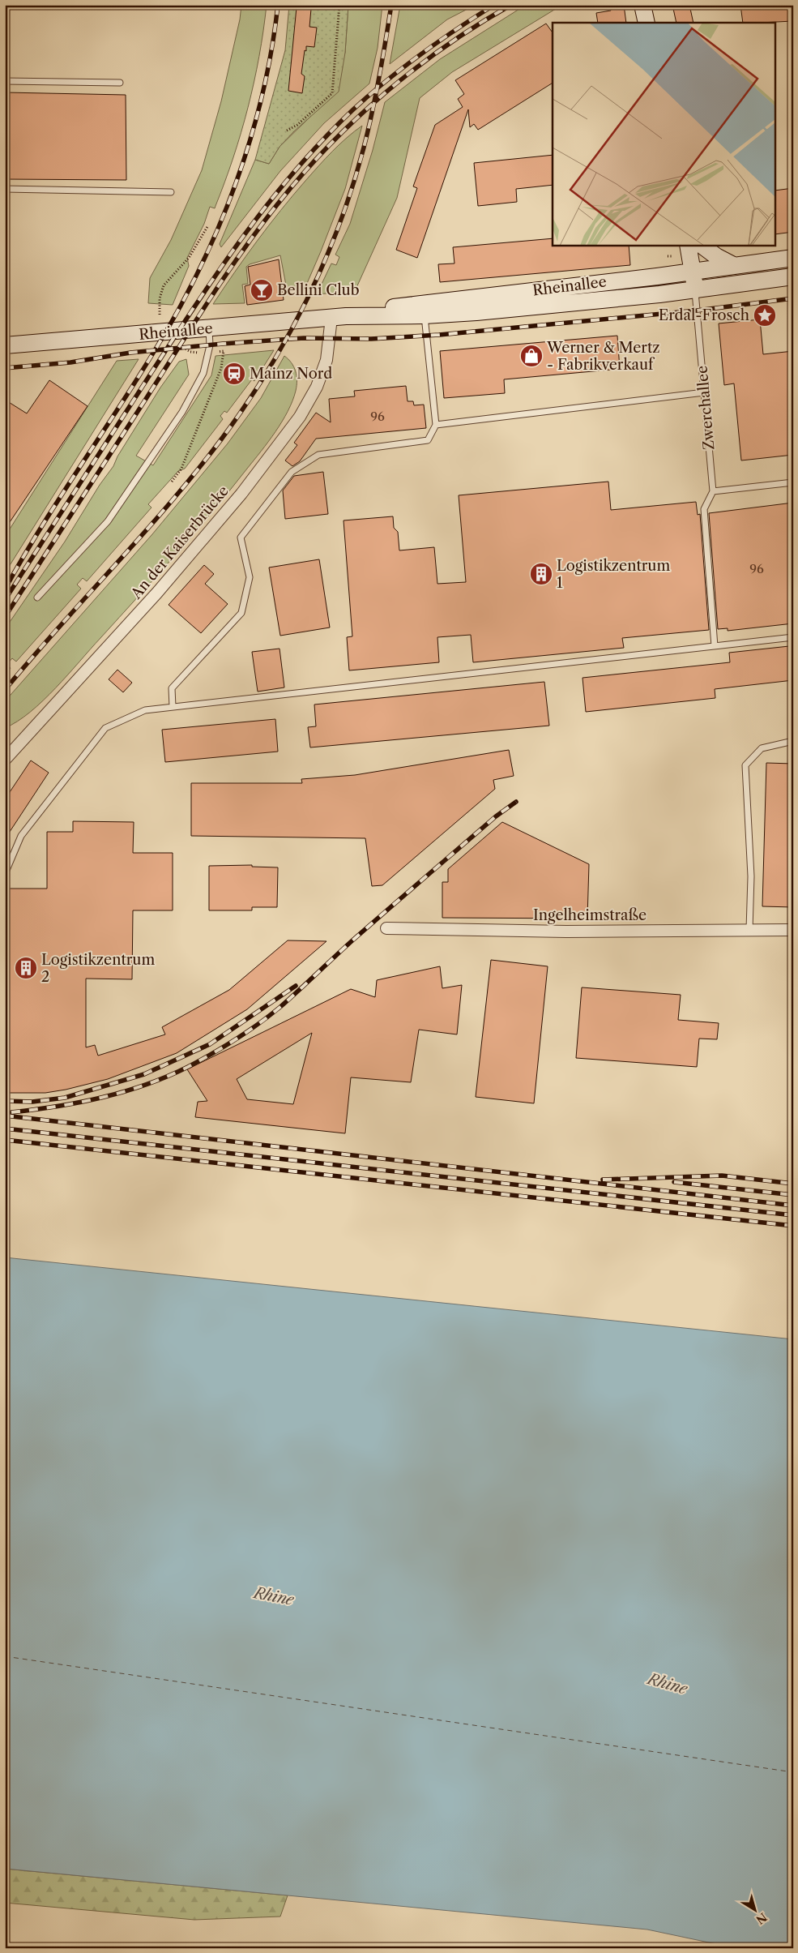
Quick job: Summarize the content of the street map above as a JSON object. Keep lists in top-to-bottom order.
{
  "streets": {
    "main road": ["Rheinallee", "Zwerchallee"],
    "street": ["An der Kaiserbrücke", "Ingelheimstraße"]
  },
  "crossings": [
    ["Rheinallee", "Zwerchallee"],
    ["Rheinallee", "An der Kaiserbrücke"]
  ],
  "water": ["Rhine"],
  "places": {
    "bar": ["Bellini Club"],
    "place": ["Erdal-Frosch"],
    "shop": ["Werner & Mertz - Fabrikverkauf"],
    "station": ["Mainz Nord"],
    "building": ["Logistikzentrum 1", "Logistikzentrum 2"]
  },
  "house_numbers": ["96", "96"],
  "north": "bottom right"
}
